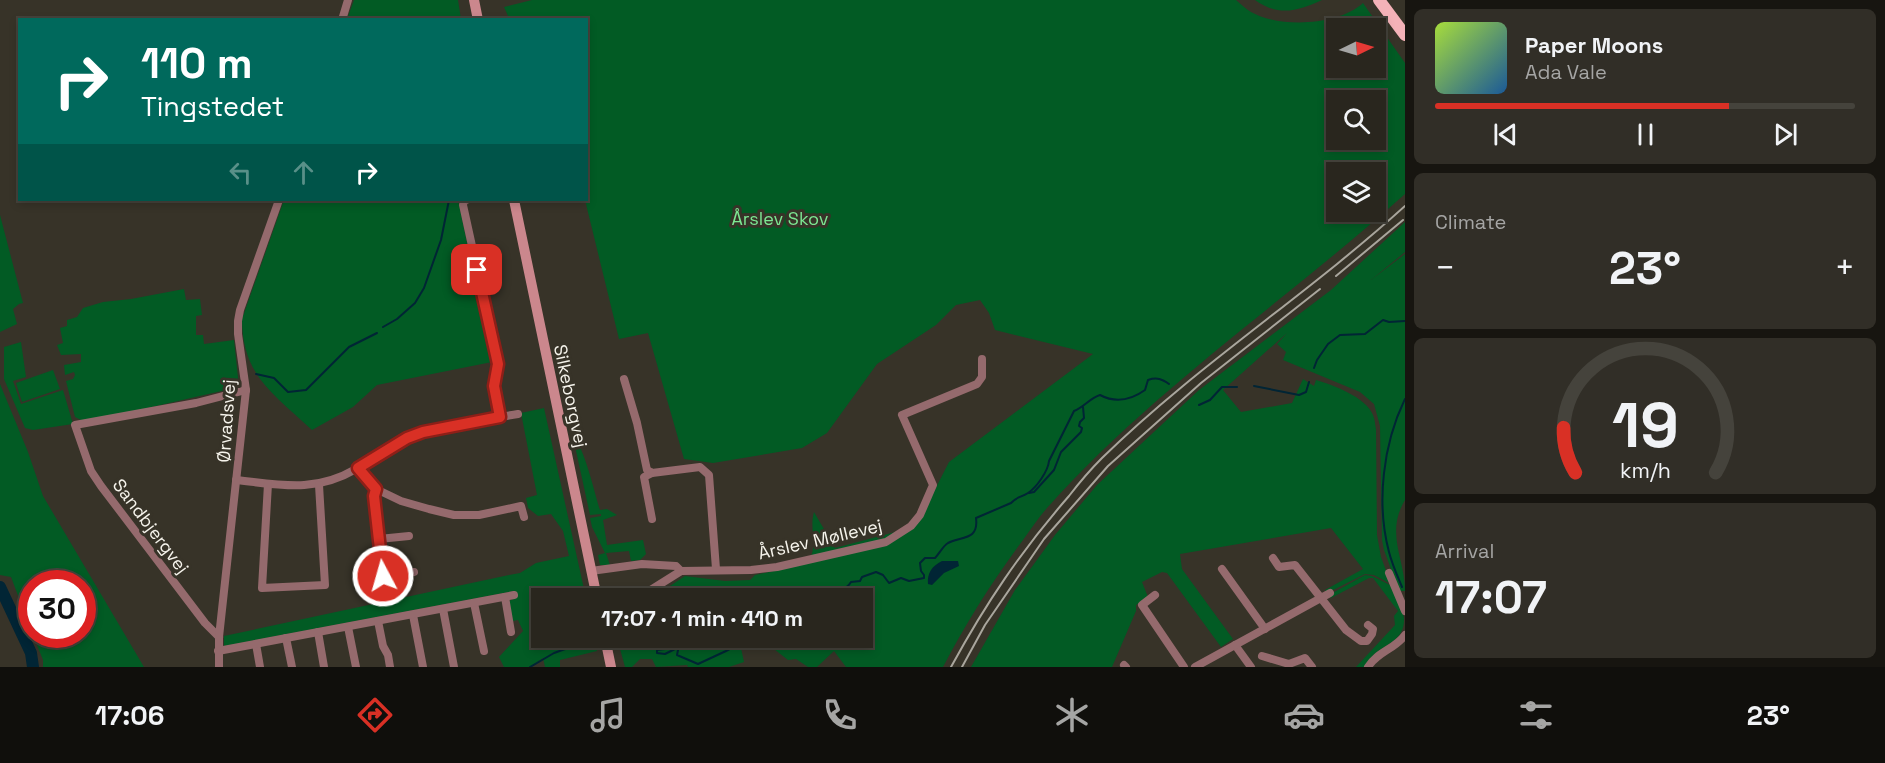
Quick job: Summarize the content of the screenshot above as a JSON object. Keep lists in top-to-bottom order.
{
  "streets": {
    "main road": ["Silkeborgvej"],
    "street": ["Ørvadsvej", "Sandbjergvej", "Årslev Møllevej"]
  },
  "crossings": [
    ["Silkeborgvej", "Årslev Møllevej"],
    ["Ørvadsvej", "Sandbjergvej"]
  ],
  "parks": ["Årslev Skov"],
  "north": "right",
  "page": {
    "turn": ["110 m", "Tingstedet"],
    "song": ["Paper Moons", "Ada Vale"],
    "tile": [
      "Climate",
      ["Arrival", "17:07"]
    ],
    "heat": ["−", "23°", "+"],
    "limit": "30",
    "trip": "17:07 · 1 min · 410 m",
    "tabs": ["17:06", "23°"],
    "gauge": ["19", "km/h"]
  }
}
